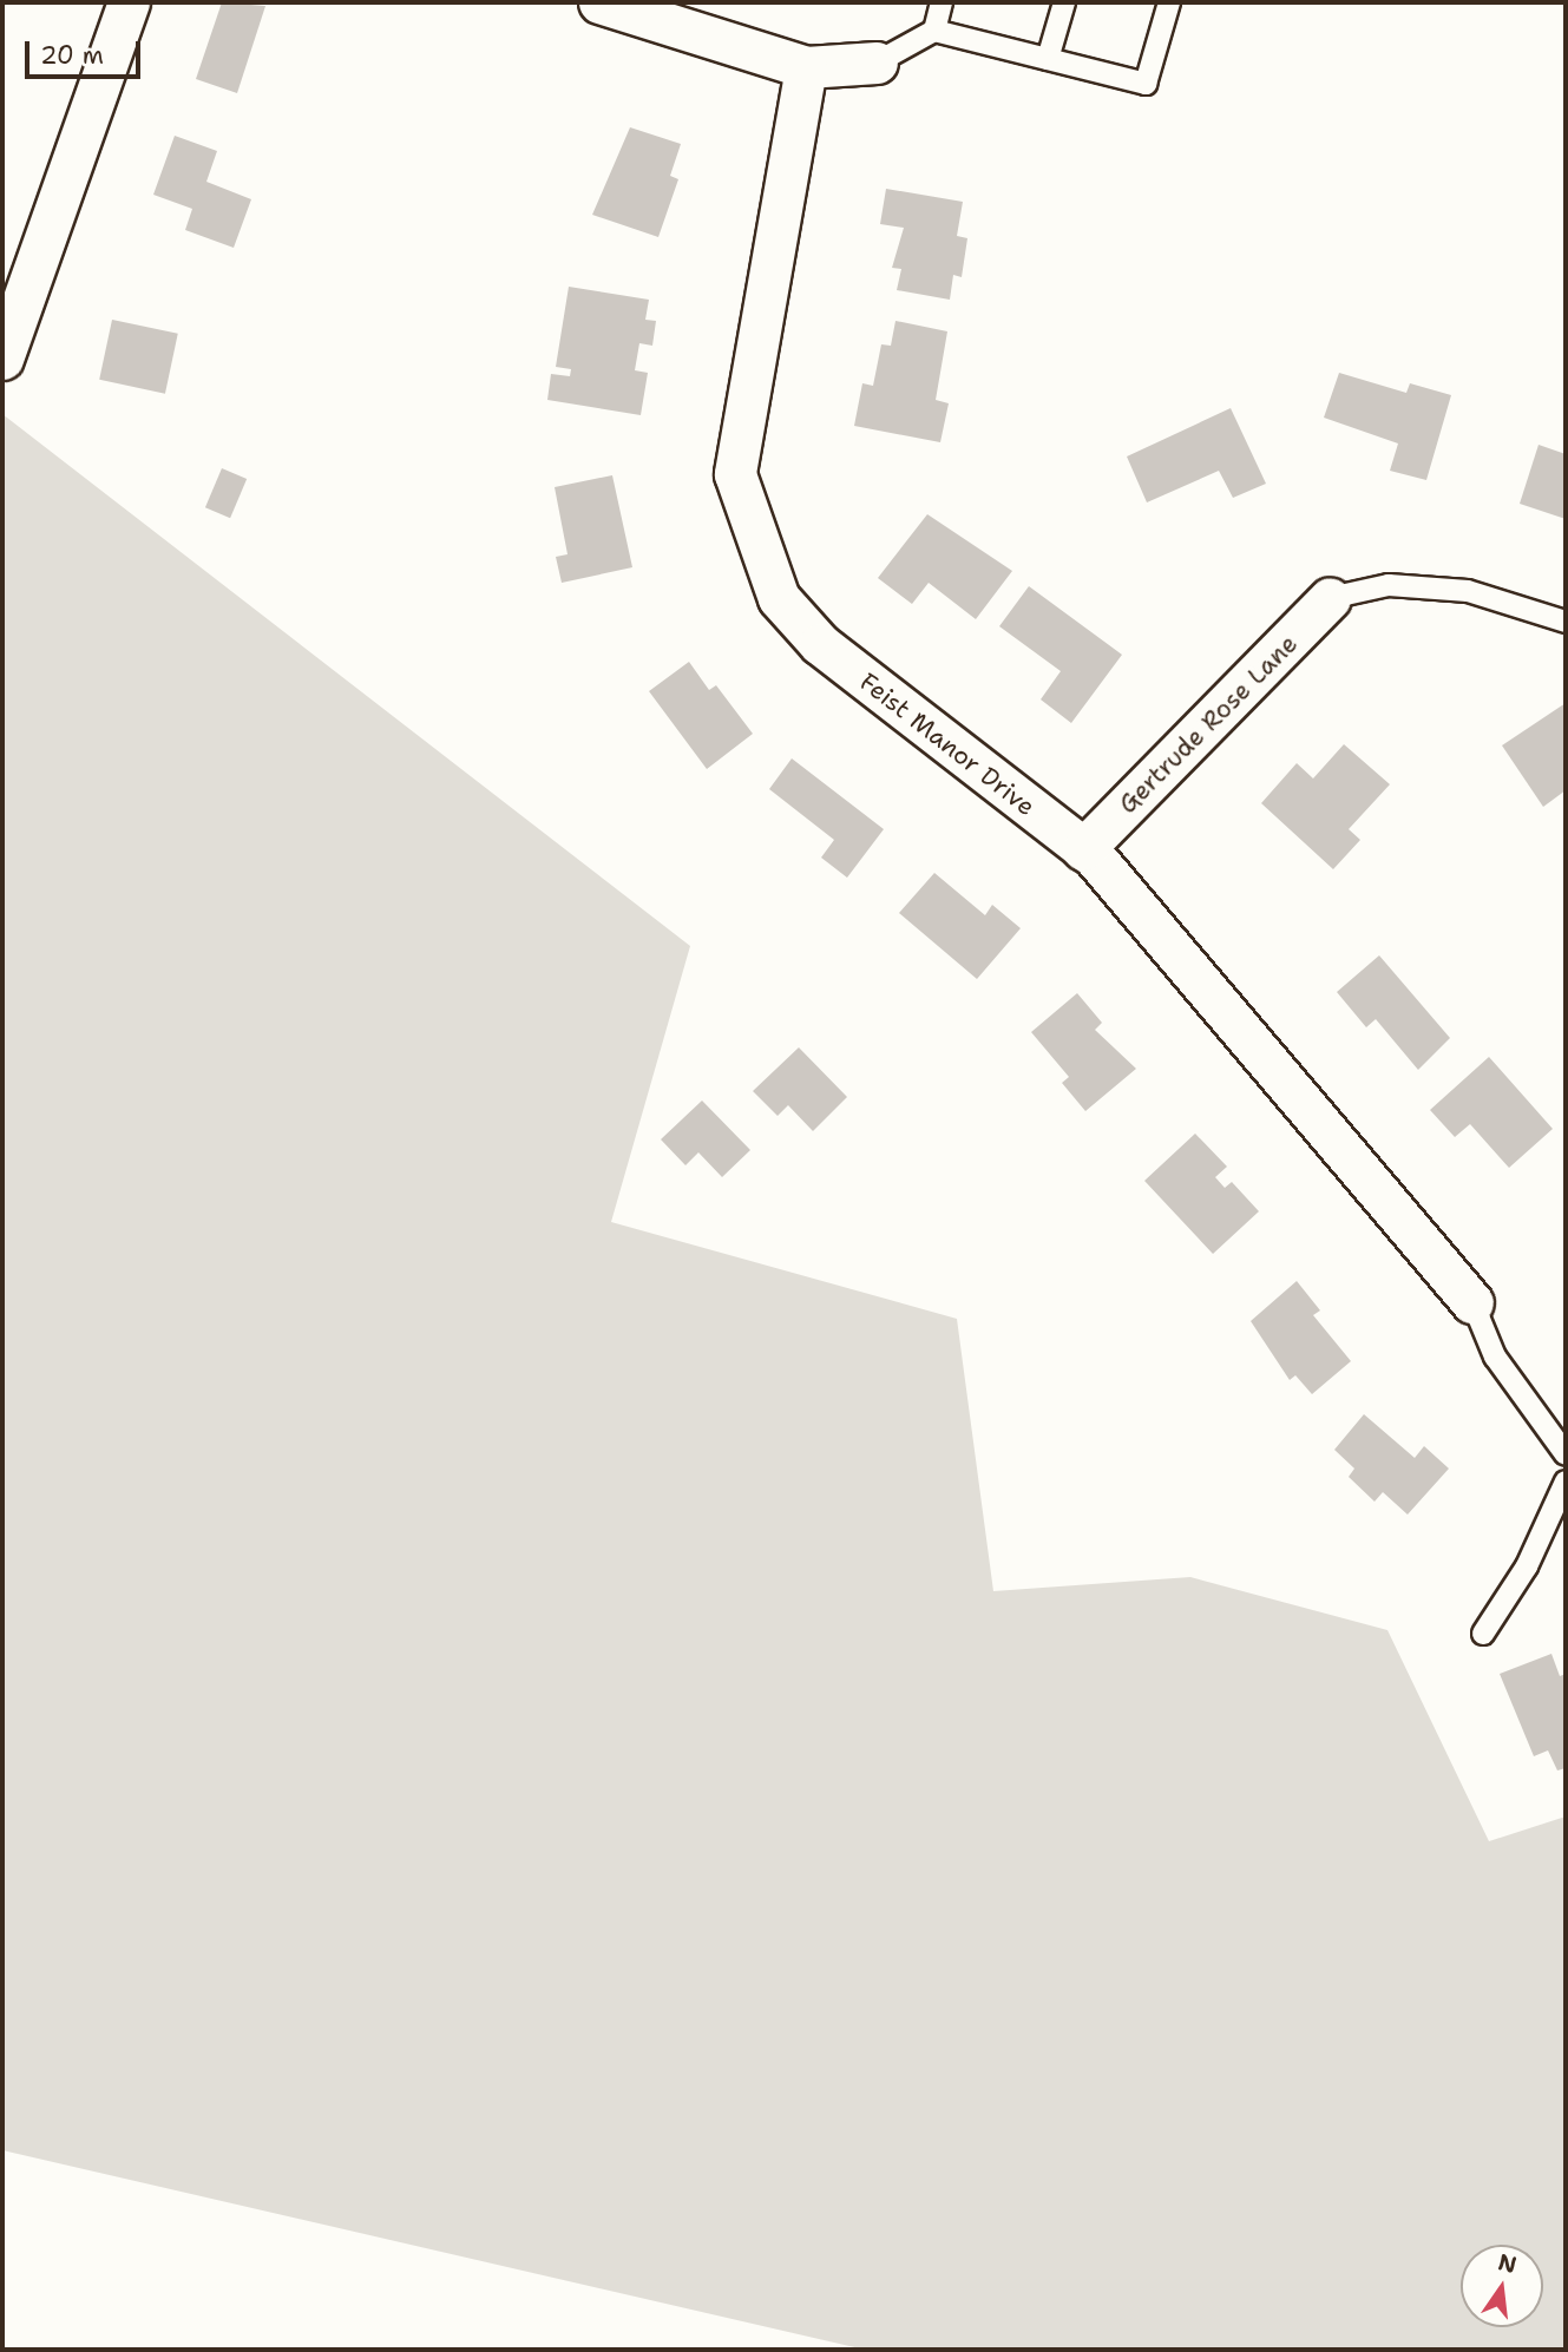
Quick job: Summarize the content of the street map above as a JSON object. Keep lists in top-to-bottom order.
{
  "streets": {
    "street": ["Gertrude Rose Lane", "Feist Manor Drive"]
  },
  "crossings": [
    ["Gertrude Rose Lane", "Feist Manor Drive"]
  ],
  "scale_bar": "20 m",
  "north": "top"
}
